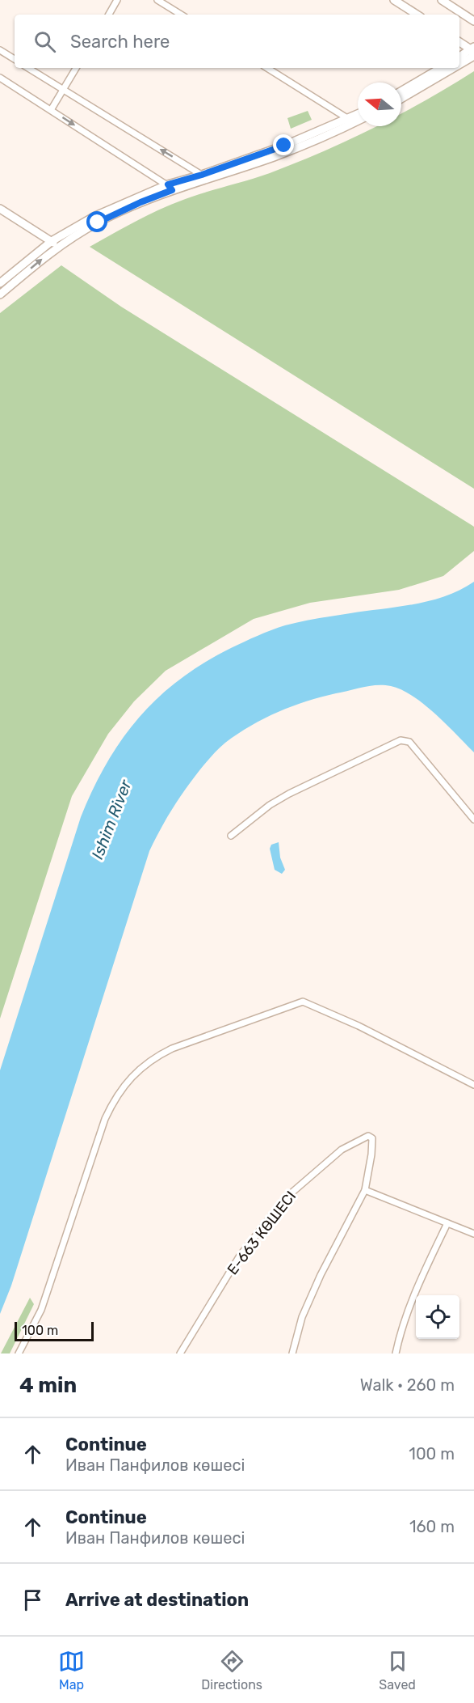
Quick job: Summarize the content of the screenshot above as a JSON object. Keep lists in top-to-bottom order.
{
  "streets": {
    "street": ["Е-663 КӨШЕСІ"]
  },
  "water": ["Ishim River"],
  "scale_bar": "100 m",
  "north": "left",
  "page": {
    "search": "Search here",
    "scale": "100 m",
    "heading": ["4 min", "Walk · 260 m"],
    "list": [
      ["Continue", "Иван Панфилов көшесі", "100 m"],
      ["Continue", "Иван Панфилов көшесі", "160 m"],
      "Arrive at destination"
    ],
    "nav": ["Map", "Directions", "Saved"]
  }
}
